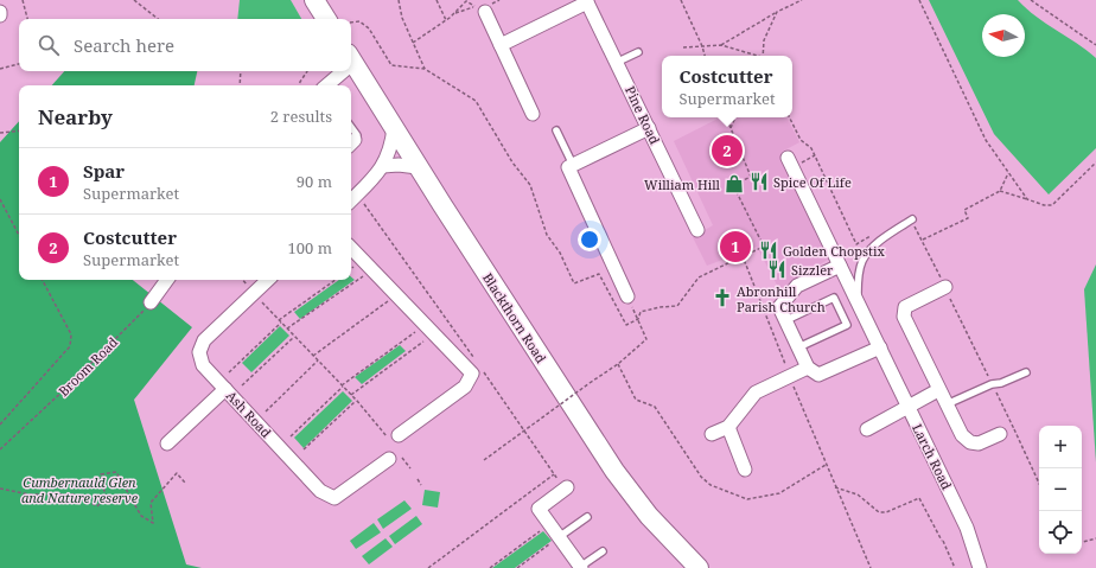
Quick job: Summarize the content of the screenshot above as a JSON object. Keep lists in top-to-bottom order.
{
  "streets": {
    "street": [
      "Pine Road",
      "Blackthorn Road",
      "Ash Road",
      "Larch Road"
    ],
    "path": ["Broom Road"]
  },
  "parks": ["Cumbernauld Glen and Nature reserve"],
  "places": {
    "restaurant": ["Spice Of Life", "Golden Chopstix", "Sizzler"],
    "shop": ["William Hill"],
    "church": ["Abronhill Parish Church"]
  },
  "north": "left",
  "page": {
    "search": "Search here",
    "popup": ["Costcutter", "Supermarket"],
    "heading": ["Nearby", "2 results"],
    "pins": ["2", "1"],
    "list": [
      {
        "mark": "1",
        "name": "Spar",
        "note": "Supermarket",
        "value": "90 m"
      },
      {
        "mark": "2",
        "name": "Costcutter",
        "note": "Supermarket",
        "value": "100 m"
      }
    ],
    "map_buttons": ["+", "−"]
  }
}
